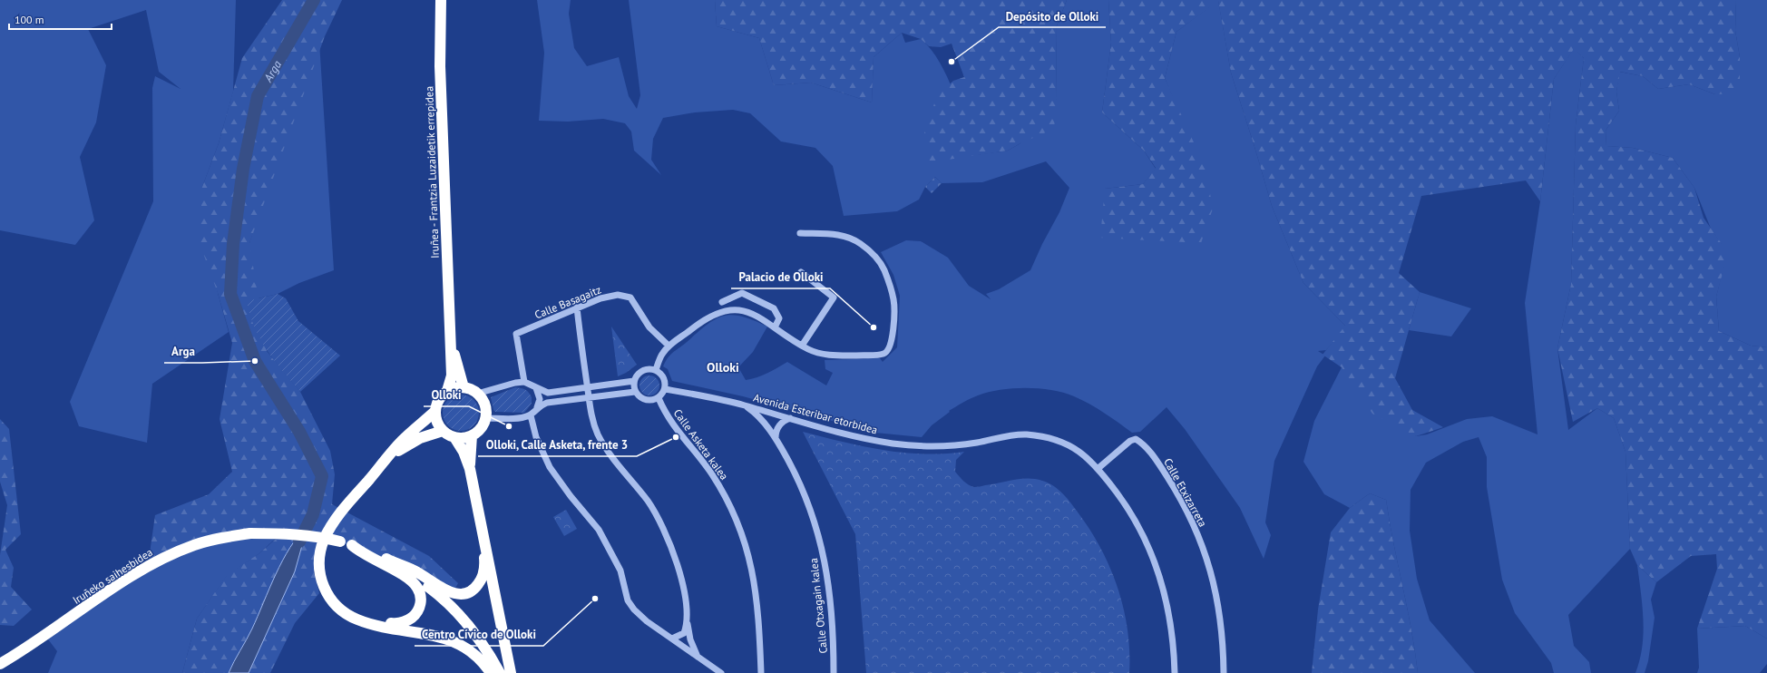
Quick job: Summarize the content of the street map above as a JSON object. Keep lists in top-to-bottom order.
{
  "streets": {
    "highway": ["Iruñea - Frantzia Luzaidetik errepidea", "Iruñeko saihesbidea"],
    "street": [
      "Calle Basagaitz",
      "Avenida Esteribar etorbidea",
      "Calle Asketa kalea",
      "Calle Etxizarreta",
      "Calle Otxagain kalea"
    ]
  },
  "crossings": [
    ["Avenida Esteribar etorbidea", "Calle Asketa kalea"],
    ["Avenida Esteribar etorbidea", "Calle Etxizarreta"],
    ["Avenida Esteribar etorbidea", "Calle Otxagain kalea"]
  ],
  "districts": ["Olloki"],
  "water": ["Arga"],
  "places": [
    "Depósito de Olloki",
    "Palacio de Olloki",
    "Arga",
    "Olloki",
    "Olloki, Calle Asketa, frente 3",
    "Centro Cívico de Olloki"
  ],
  "scale_bar": "100 m"
}
